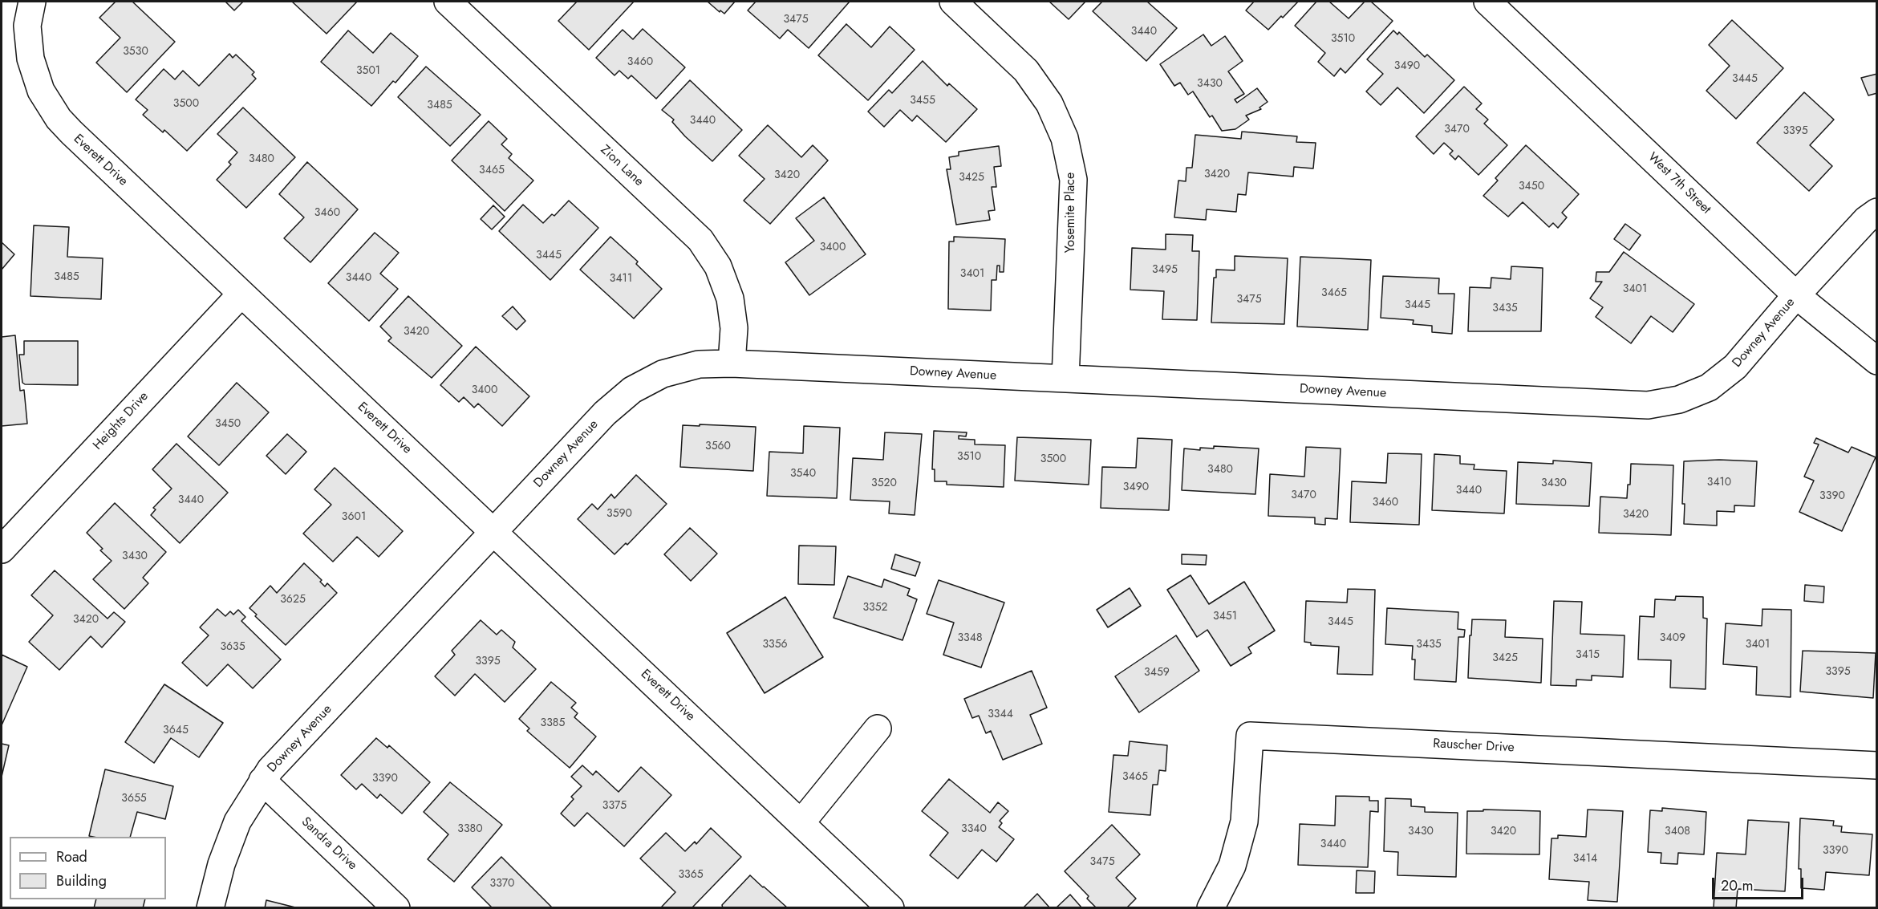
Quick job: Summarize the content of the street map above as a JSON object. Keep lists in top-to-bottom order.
{
  "streets": {
    "street": [
      "Everett Drive",
      "Zion Lane",
      "West 7th Street",
      "Yosemite Place",
      "Downey Avenue",
      "Heights Drive",
      "Rauscher Drive",
      "Sandra Drive"
    ]
  },
  "crossings": [
    ["Everett Drive", "Downey Avenue"],
    ["Everett Drive", "Heights Drive"],
    ["Zion Lane", "Downey Avenue"],
    ["West 7th Street", "Downey Avenue"],
    ["Yosemite Place", "Downey Avenue"],
    ["Downey Avenue", "Sandra Drive"]
  ],
  "house_numbers": [
    "3475",
    "3440",
    "3510",
    "3530",
    "3460",
    "3490",
    "3501",
    "3445",
    "3430",
    "3455",
    "3500",
    "3485",
    "3440",
    "3470",
    "3395",
    "3480",
    "3465",
    "3420",
    "3420",
    "3425",
    "3450",
    "3460",
    "3400",
    "3445",
    "3495",
    "3401",
    "3485",
    "3440",
    "3411",
    "3401",
    "3465",
    "3475",
    "3445",
    "3435",
    "3420",
    "3400",
    "3450",
    "3560",
    "3510",
    "3500",
    "3480",
    "3540",
    "3410",
    "3520",
    "3430",
    "3490",
    "3440",
    "3470",
    "3390",
    "3440",
    "3460",
    "3590",
    "3420",
    "3601",
    "3430",
    "3625",
    "3352",
    "3451",
    "3420",
    "3445",
    "3348",
    "3409",
    "3356",
    "3435",
    "3401",
    "3635",
    "3415",
    "3425",
    "3395",
    "3395",
    "3459",
    "3344",
    "3385",
    "3645",
    "3465",
    "3390",
    "3655",
    "3375",
    "3380",
    "3340",
    "3430",
    "3420",
    "3408",
    "3440",
    "3390",
    "3414",
    "3475",
    "3365",
    "3370"
  ],
  "legend": ["Road", "Building"],
  "scale_bar": "20 m"
}
